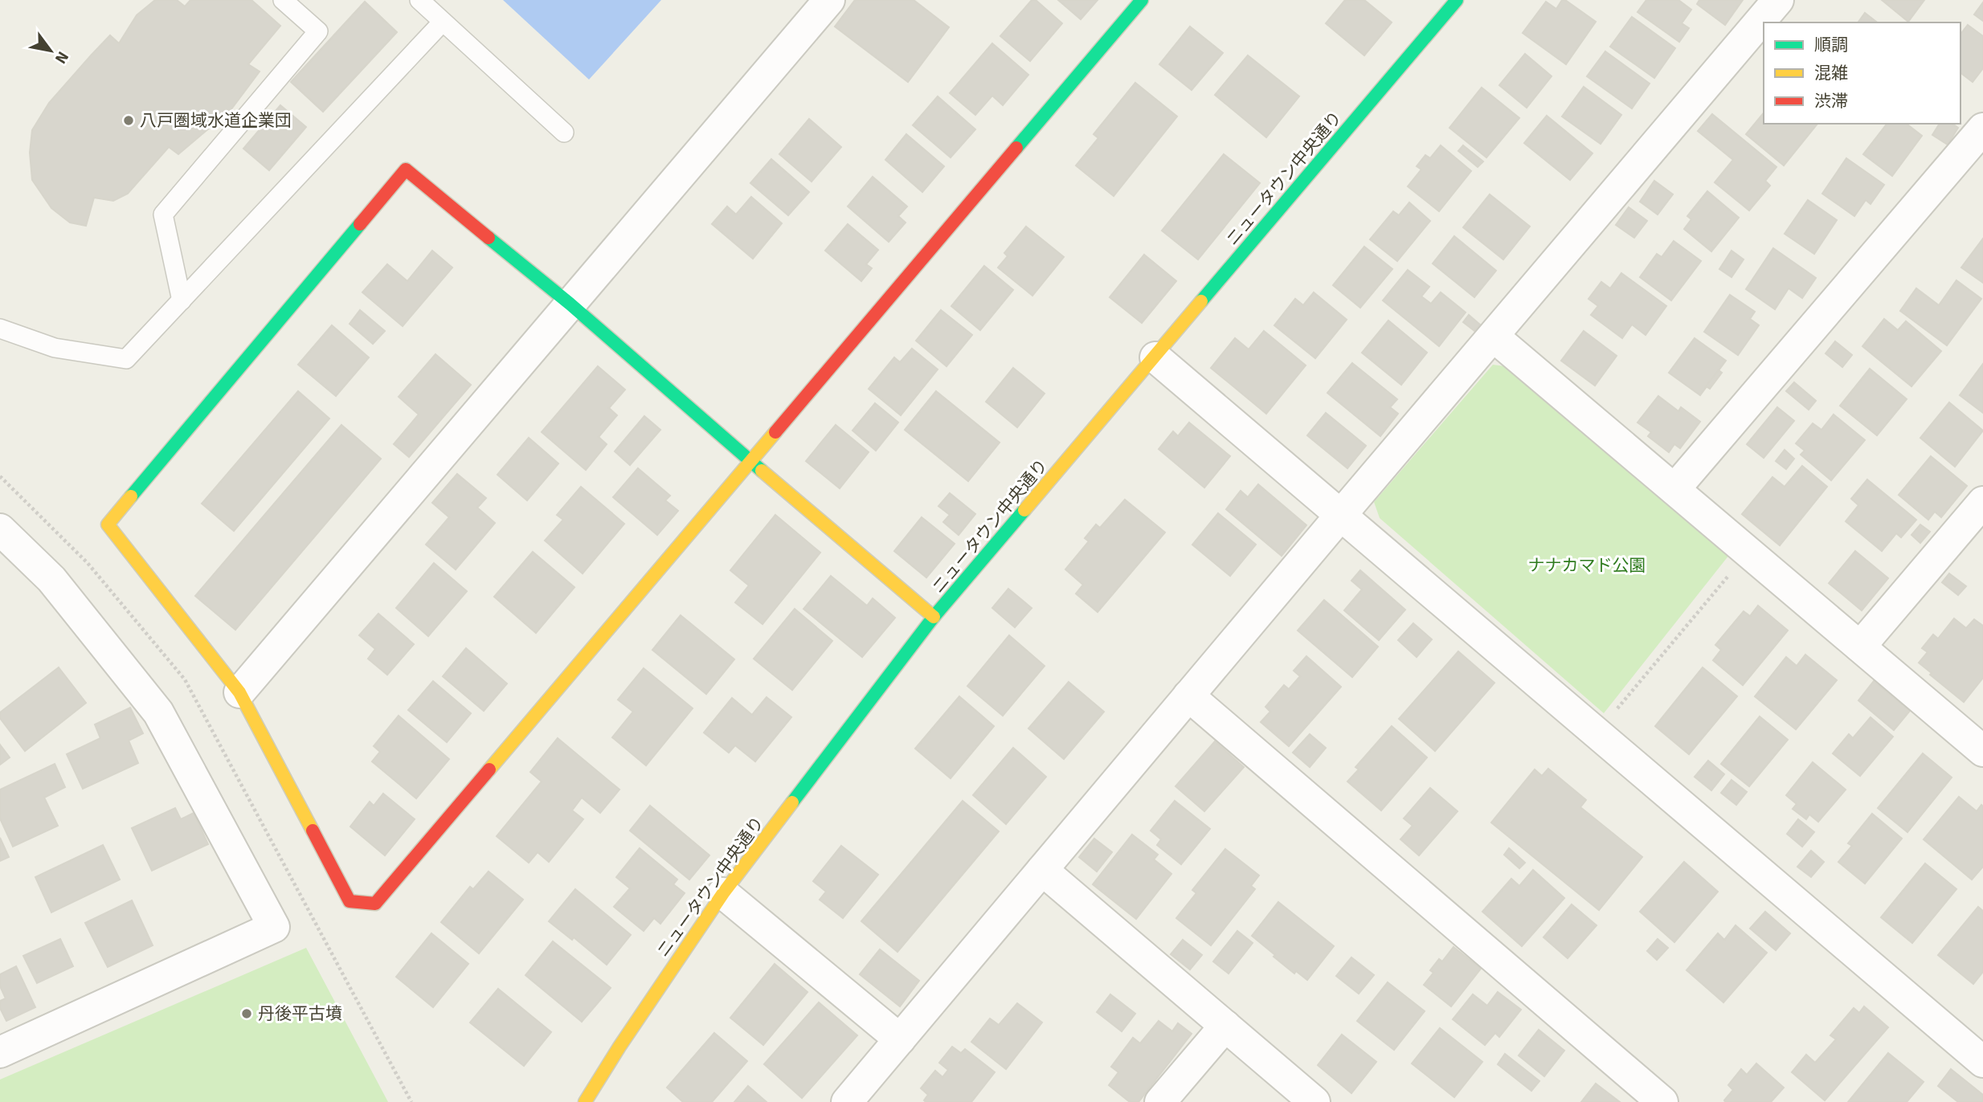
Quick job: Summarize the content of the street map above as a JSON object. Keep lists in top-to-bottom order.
{
  "streets": {
    "street": ["ニュータウン中央通り"]
  },
  "parks": ["ナナカマド公園"],
  "places": ["八戸圏域水道企業団", "丹後平古墳"],
  "legend": ["順調", "混雑", "渋滞"],
  "north": "bottom right"
}
